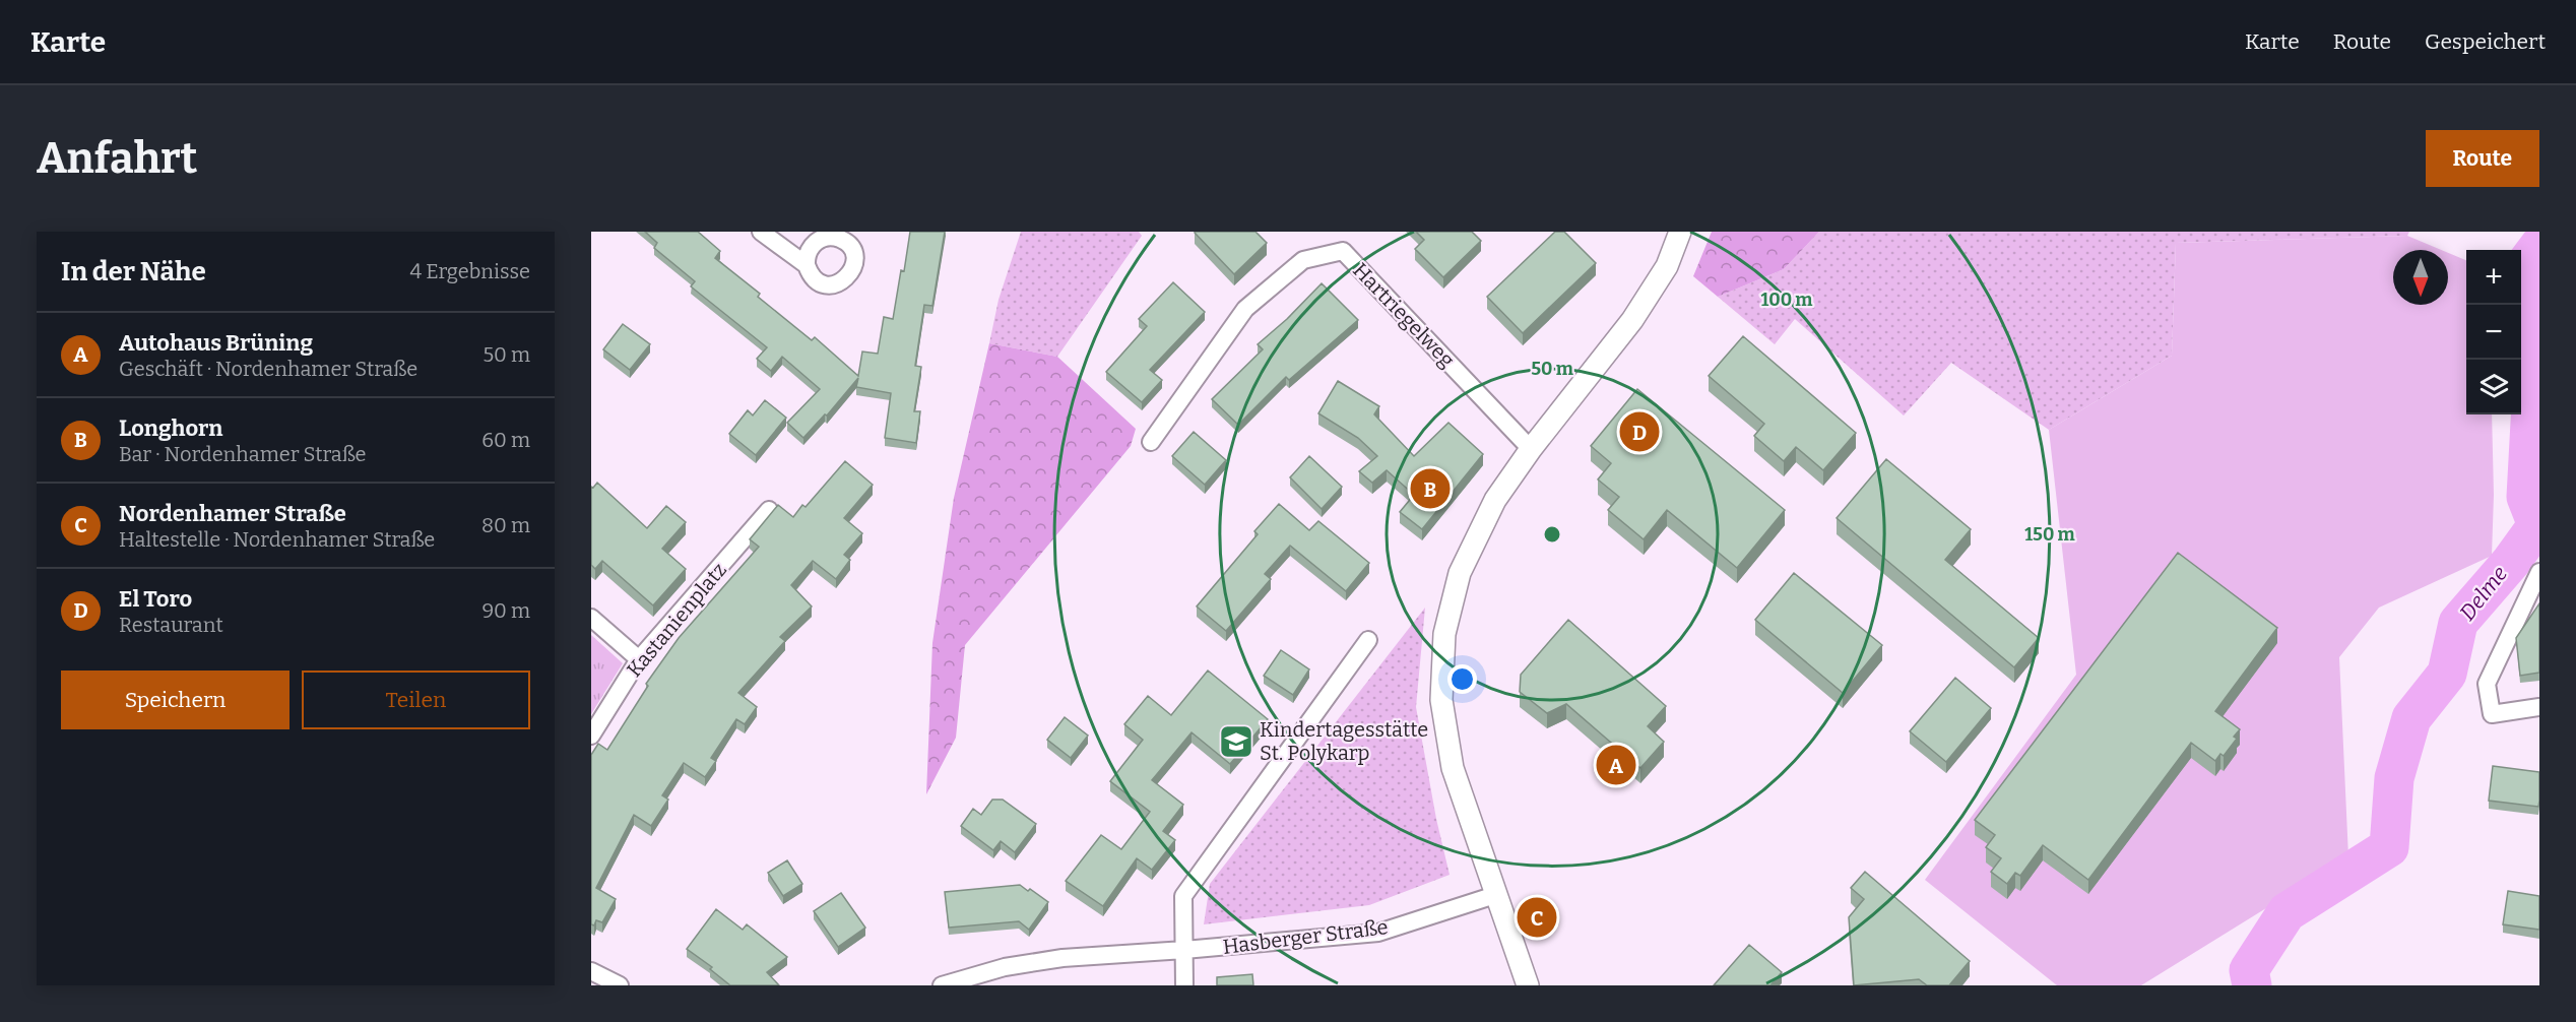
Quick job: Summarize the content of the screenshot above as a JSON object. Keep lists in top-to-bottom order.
{
  "streets": {
    "street": ["Hartriegelweg", "Kastanienplatz", "Hasberger Straße"]
  },
  "water": ["Delme"],
  "places": {
    "school or university": ["Kindertagesstätte St. Polykarp"]
  },
  "north": "bottom",
  "page": {
    "header": "Karte",
    "nav": ["Karte", "Route", "Gespeichert"],
    "buttons": [
      "Route",
      ["Speichern", "Teilen"]
    ],
    "title": "Anfahrt",
    "heading": ["In der Nähe", "4 Ergebnisse"],
    "map_buttons": ["+", "−"],
    "list": [
      {
        "mark": "A",
        "name": "Autohaus Brüning",
        "note": "Geschäft · Nordenhamer Straße",
        "value": "50 m"
      },
      {
        "mark": "B",
        "name": "Longhorn",
        "note": "Bar · Nordenhamer Straße",
        "value": "60 m"
      },
      {
        "mark": "C",
        "name": "Nordenhamer Straße",
        "note": "Haltestelle · Nordenhamer Straße",
        "value": "80 m"
      },
      {
        "mark": "D",
        "name": "El Toro",
        "note": "Restaurant",
        "value": "90 m"
      }
    ],
    "pins": [
      "D",
      "B",
      "A",
      "C"
    ]
  },
  "rings": ["100 m", "50 m", "150 m"]
}
